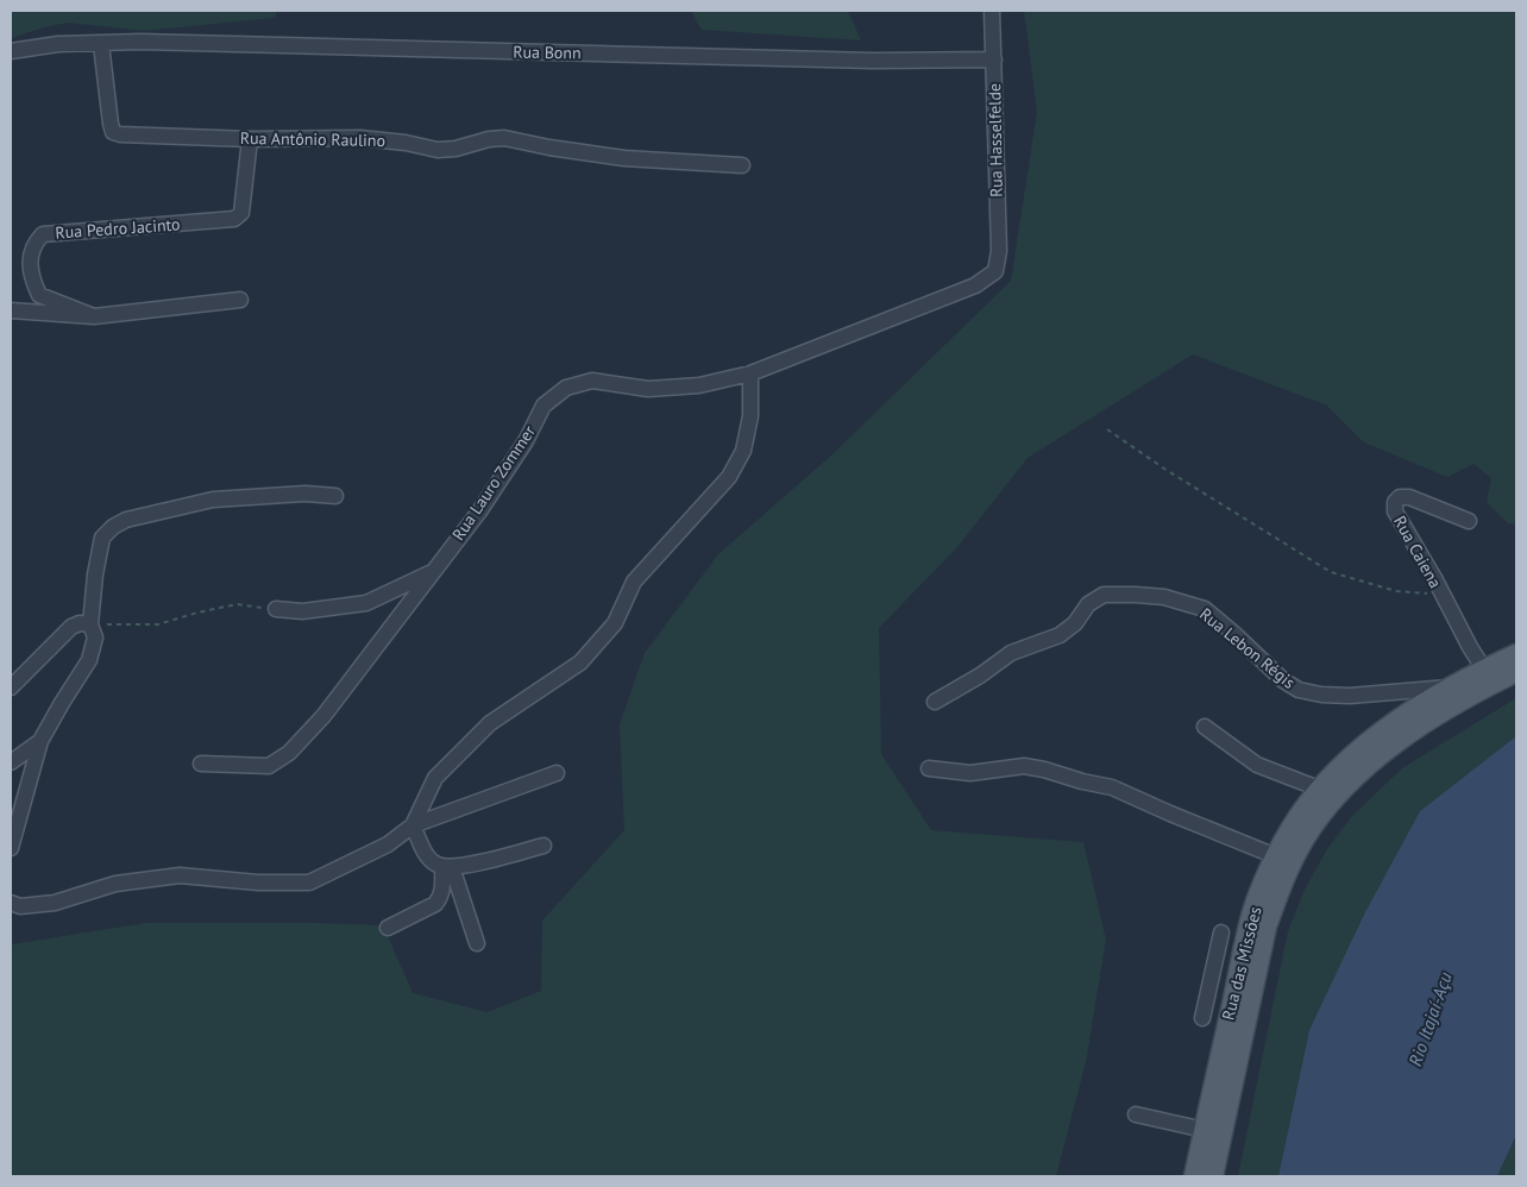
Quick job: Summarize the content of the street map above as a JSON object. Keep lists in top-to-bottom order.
{
  "streets": {
    "main road": ["Rua das Missões"],
    "street": [
      "Rua Bonn",
      "Rua Antônio Raulino",
      "Rua Hasselfelde",
      "Rua Pedro Jacinto",
      "Rua Lauro Zommer",
      "Rua Caiena",
      "Rua Lebon Régis"
    ]
  },
  "crossings": [
    ["Rua Bonn", "Rua Antônio Raulino"],
    ["Rua Bonn", "Rua Hasselfelde"],
    ["Rua Antônio Raulino", "Rua Pedro Jacinto"],
    ["Rua Hasselfelde", "Rua Lauro Zommer"],
    ["Rua Caiena", "Rua das Missões"],
    ["Rua Lebon Régis", "Rua das Missões"]
  ],
  "water": ["Rio Itajaí-Açu"]
}
